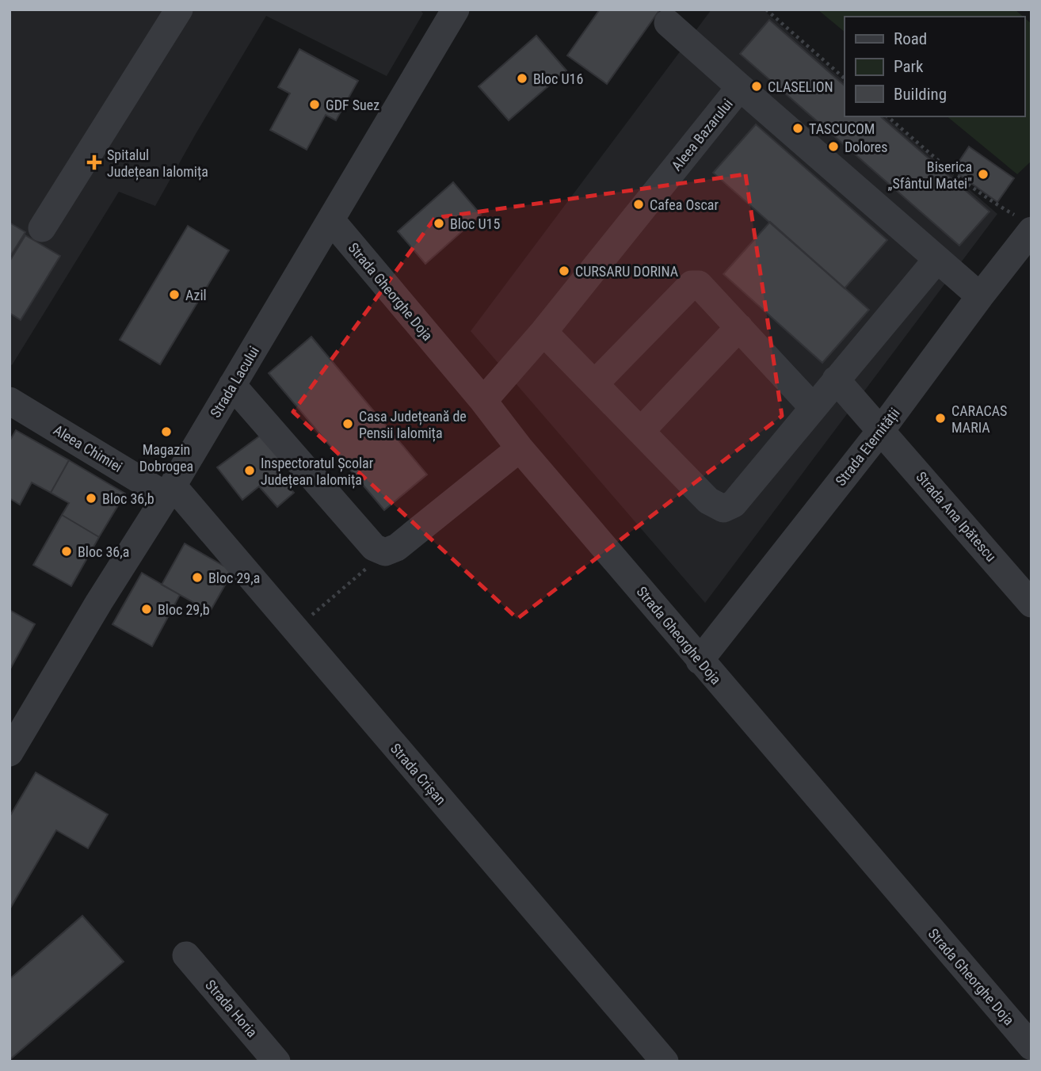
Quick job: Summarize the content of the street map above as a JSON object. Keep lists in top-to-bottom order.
{
  "streets": {
    "street": [
      "Aleea Bazarului",
      "Strada Gheorghe Doja",
      "Strada Lacului",
      "Strada Eternității",
      "Aleea Chimiei",
      "Strada Ana Ipătescu",
      "Strada Crișan",
      "Strada Horia"
    ]
  },
  "crossings": [
    ["Aleea Bazarului", "Strada Gheorghe Doja"],
    ["Aleea Bazarului", "Strada Eternității"],
    ["Strada Gheorghe Doja", "Strada Lacului"],
    ["Strada Gheorghe Doja", "Strada Eternității"],
    ["Strada Lacului", "Aleea Chimiei"],
    ["Strada Lacului", "Strada Crișan"],
    ["Strada Eternității", "Strada Ana Ipătescu"],
    ["Aleea Chimiei", "Strada Crișan"]
  ],
  "places": {
    "other": [
      "Bloc U16",
      "CLASELION",
      "GDF Suez",
      "TASCUCOM",
      "Dolores",
      "Biserica „Sfântul Matei\"",
      "Cafea Oscar",
      "Bloc U15",
      "CURSARU DORINA",
      "Azil",
      "CARACAS MARIA",
      "Casa Județeană de Pensii Ialomița",
      "Magazin Dobrogea",
      "Inspectoratul Școlar Județean Ialomița",
      "Bloc 36,b",
      "Bloc 36,a",
      "Bloc 29,a",
      "Bloc 29,b"
    ],
    "health": ["Spitalul Județean Ialomița"]
  },
  "legend": ["Road", "Park", "Building"]
}
